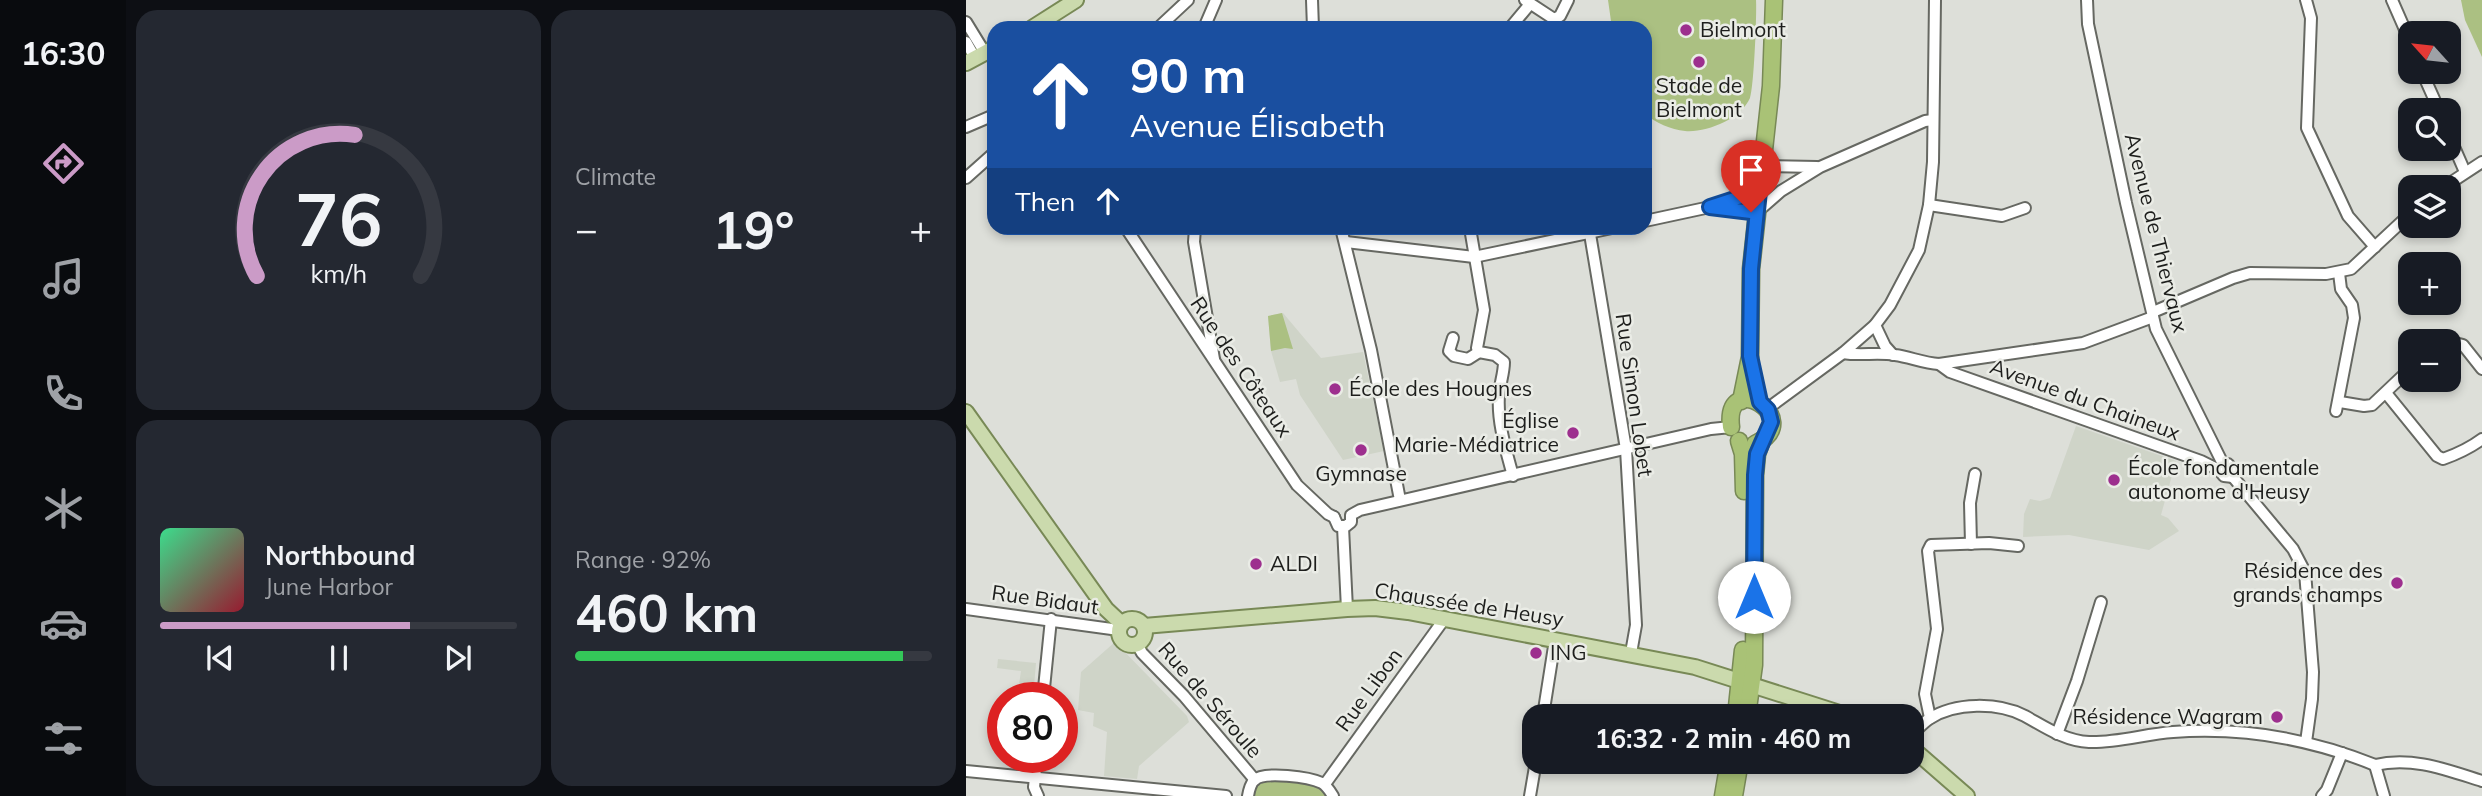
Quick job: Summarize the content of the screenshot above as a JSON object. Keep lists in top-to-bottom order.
{
  "streets": {
    "main road": ["Chaussée de Heusy"],
    "street": [
      "Avenue de Thiervaux",
      "Rue des Côteaux",
      "Rue Simon Lobet",
      "Avenue du Chaineux",
      "Rue Bidaut",
      "Rue Libon",
      "Rue de Séroule"
    ]
  },
  "crossings": [
    ["Avenue de Thiervaux", "Avenue du Chaineux"],
    ["Rue Simon Lobet", "Chaussée de Heusy"],
    ["Rue Bidaut", "Chaussée de Heusy"],
    ["Rue Bidaut", "Rue de Séroule"],
    ["Chaussée de Heusy", "Rue Libon"],
    ["Chaussée de Heusy", "Rue de Séroule"]
  ],
  "places": [
    "Bielmont",
    "Stade de Bielmont",
    "École des Hougnes",
    "Église Marie-Médiatrice",
    "Gymnase",
    "École fondamentale autonome d'Heusy",
    "ALDI",
    "Résidence des grands champs",
    "ING",
    "Résidence Wagram"
  ],
  "north": "top left",
  "page": {
    "tabs": "16:30",
    "tile": [
      "Climate",
      ["Range · 92%", "460 km"]
    ],
    "map_buttons": ["+", "−"],
    "turn": ["90 m", "Avenue Élisabeth"],
    "then": "Then",
    "heat": ["−", "19°", "+"],
    "song": ["Northbound", "June Harbor"],
    "limit": "80",
    "trip": "16:32 · 2 min · 460 m",
    "gauge": ["76", "km/h"]
  }
}
